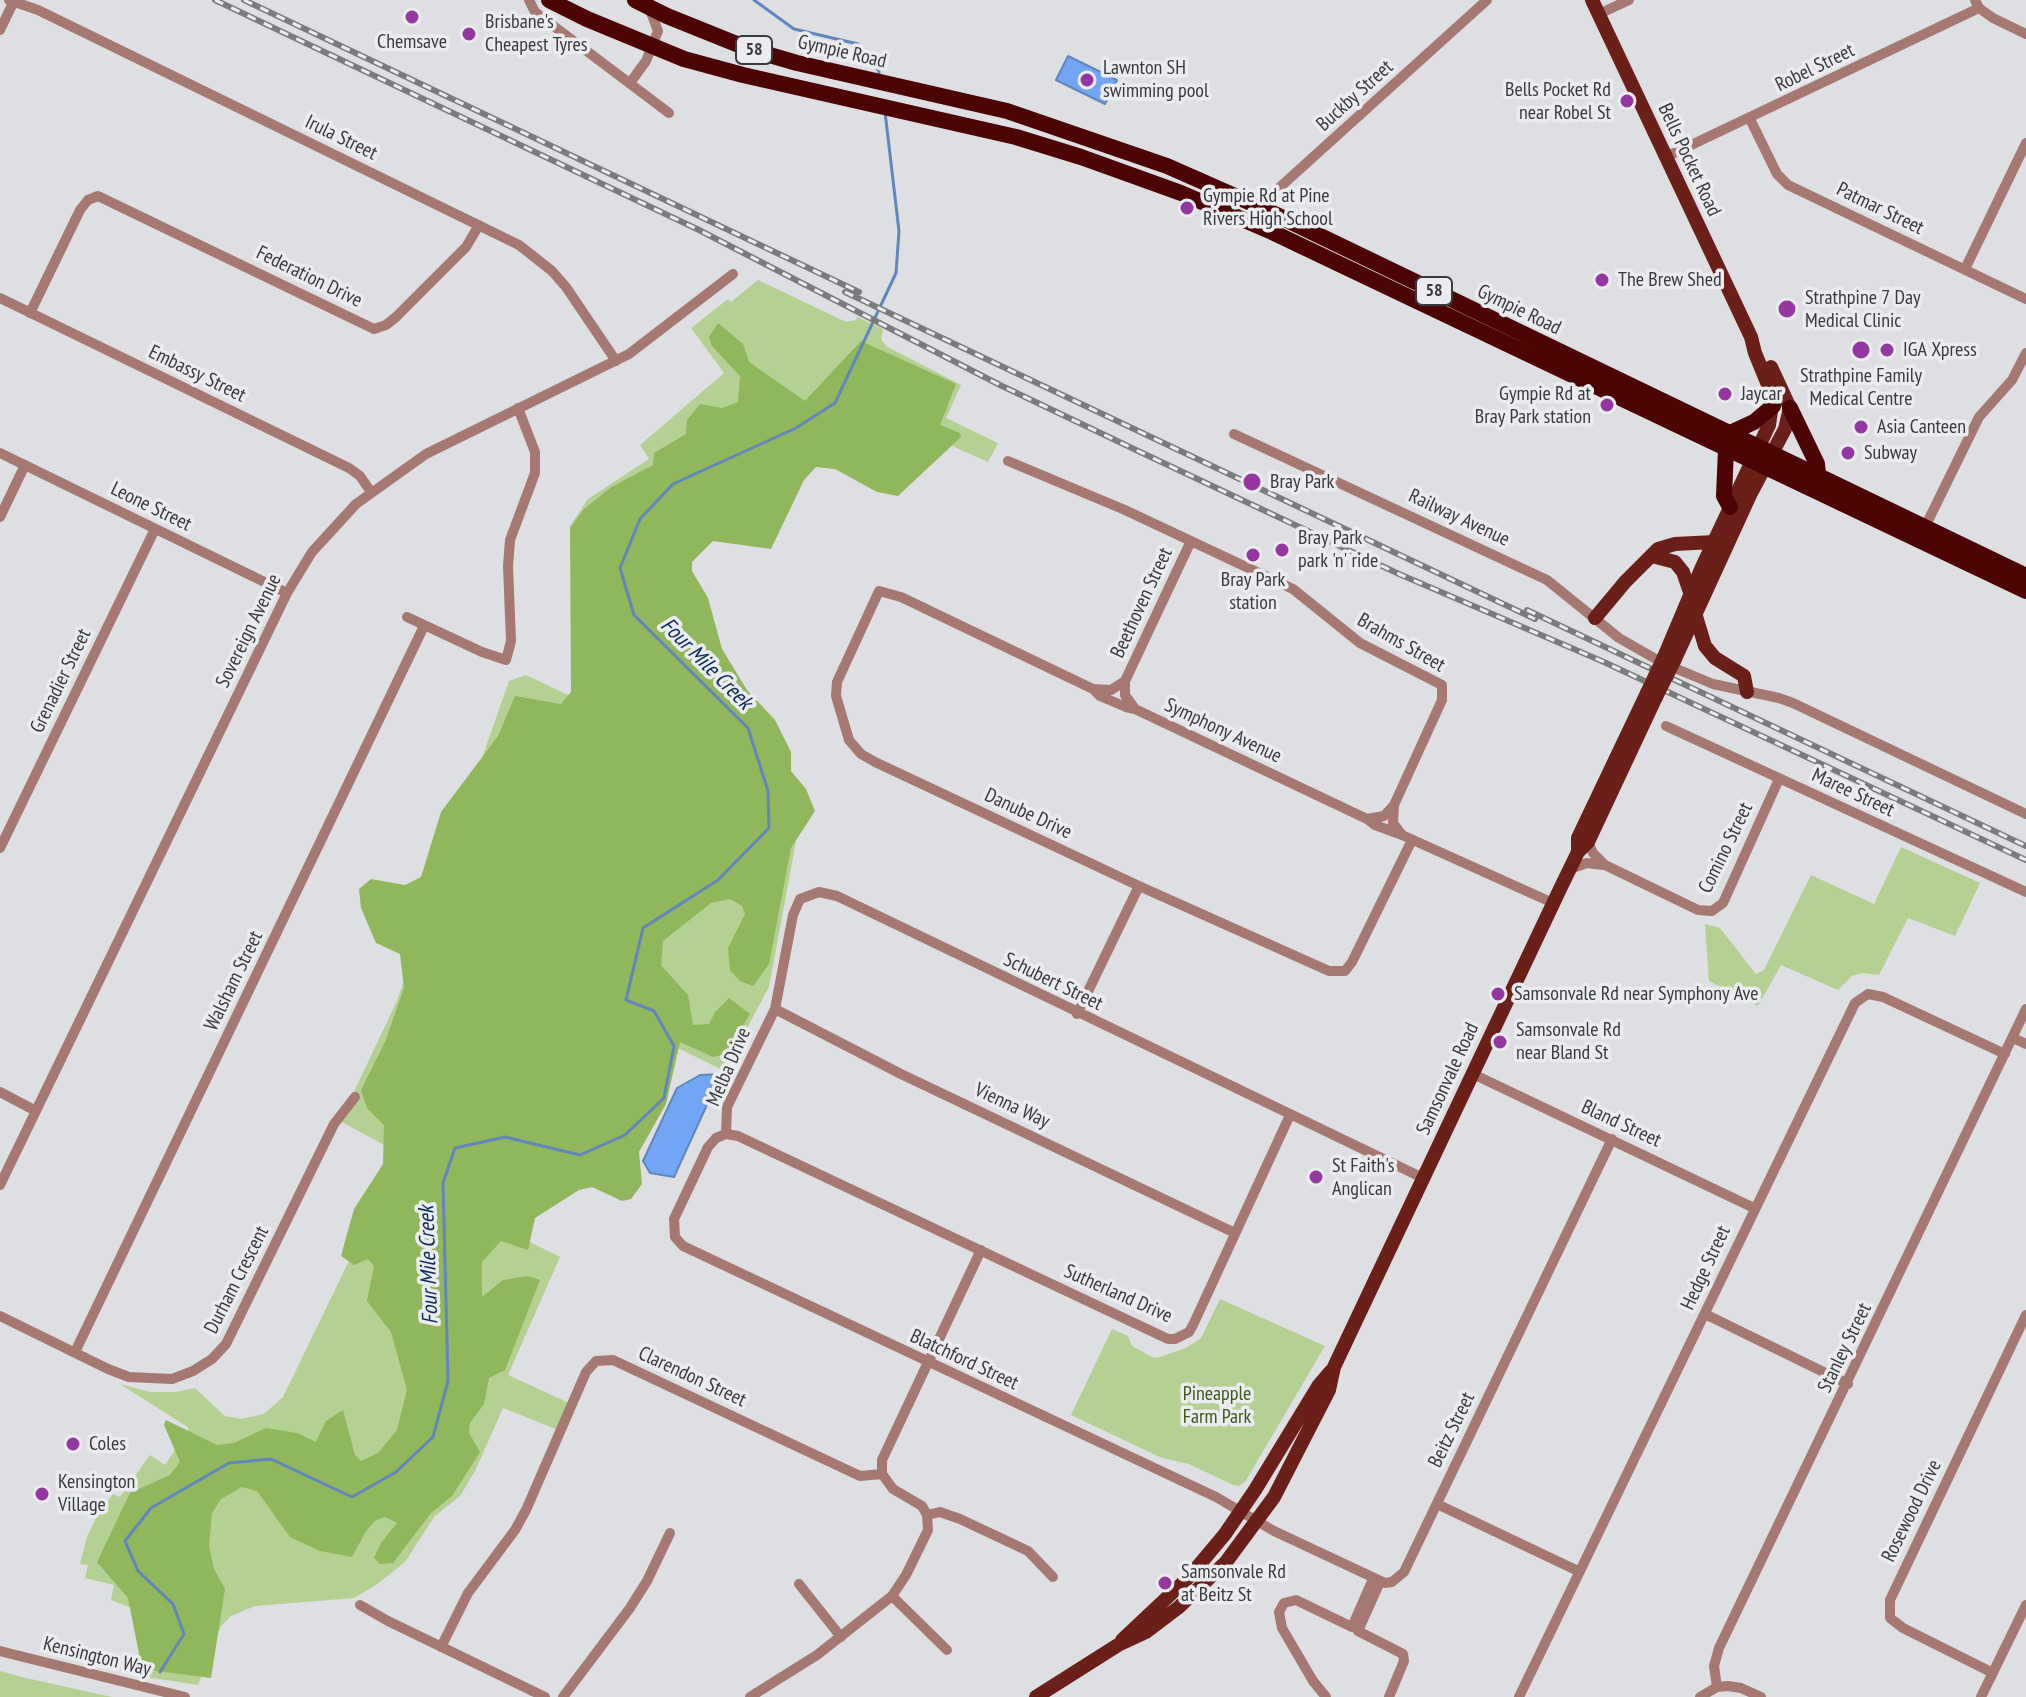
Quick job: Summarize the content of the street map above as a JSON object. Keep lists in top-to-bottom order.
{
  "streets": {
    "highway": ["58", "Gympie Road"],
    "main road": ["Bells Pocket Road", "Samsonvale Road"],
    "street": [
      "Robel Street",
      "Buckby Street",
      "Irula Street",
      "Patmar Street",
      "Federation Drive",
      "Embassy Street",
      "Leone Street",
      "Railway Avenue",
      "Beethoven Street",
      "Sovereign Avenue",
      "Brahms Street",
      "Grenadier Street",
      "Symphony Avenue",
      "Maree Street",
      "Danube Drive",
      "Comino Street",
      "Walsham Street",
      "Schubert Street",
      "Melba Drive",
      "Vienna Way",
      "Bland Street",
      "Hedge Street",
      "Durham Crescent",
      "Sutherland Drive",
      "Stanley Street",
      "Blatchford Street",
      "Clarendon Street",
      "Beitz Street",
      "Rosewood Drive",
      "Kensington Way"
    ]
  },
  "crossings": [
    ["Gympie Road", "Buckby Street"],
    ["Gympie Road", "Samsonvale Road"],
    ["Robel Street", "Bells Pocket Road"],
    ["Robel Street", "Patmar Street"],
    ["Irula Street", "Federation Drive"],
    ["Irula Street", "Sovereign Avenue"],
    ["Federation Drive", "Embassy Street"],
    ["Embassy Street", "Sovereign Avenue"],
    ["Leone Street", "Sovereign Avenue"],
    ["Leone Street", "Grenadier Street"],
    ["Railway Avenue", "Samsonvale Road"],
    ["Beethoven Street", "Brahms Street"],
    ["Symphony Avenue", "Danube Drive"],
    ["Symphony Avenue", "Samsonvale Road"],
    ["Maree Street", "Comino Street"],
    ["Comino Street", "Samsonvale Road"],
    ["Walsham Street", "Durham Crescent"],
    ["Schubert Street", "Melba Drive"],
    ["Schubert Street", "Sutherland Drive"],
    ["Melba Drive", "Vienna Way"],
    ["Melba Drive", "Sutherland Drive"],
    ["Melba Drive", "Blatchford Street"],
    ["Samsonvale Road", "Bland Street"],
    ["Samsonvale Road", "Blatchford Street"],
    ["Vienna Way", "Sutherland Drive"],
    ["Bland Street", "Hedge Street"],
    ["Bland Street", "Beitz Street"],
    ["Hedge Street", "Stanley Street"]
  ],
  "water": ["Four Mile Creek"],
  "parks": ["Pineapple Farm Park"],
  "places": [
    "Chemsave",
    "Brisbane's Cheapest Tyres",
    "Lawnton SH swimming pool",
    "Bells Pocket Rd near Robel St",
    "Gympie Rd at Pine Rivers High School",
    "The Brew Shed",
    "Strathpine 7 Day Medical Clinic",
    "Strathpine Family Medical Centre",
    "IGA Xpress",
    "Jaycar",
    "Gympie Rd at Bray Park station",
    "Asia Canteen",
    "Subway",
    "Bray Park",
    "Bray Park park 'n' ride",
    "Bray Park station",
    "Samsonvale Rd near Symphony Ave",
    "Samsonvale Rd near Bland St",
    "St Faith's Anglican",
    "Coles",
    "Kensington Village",
    "Samsonvale Rd at Beitz St"
  ]
}
